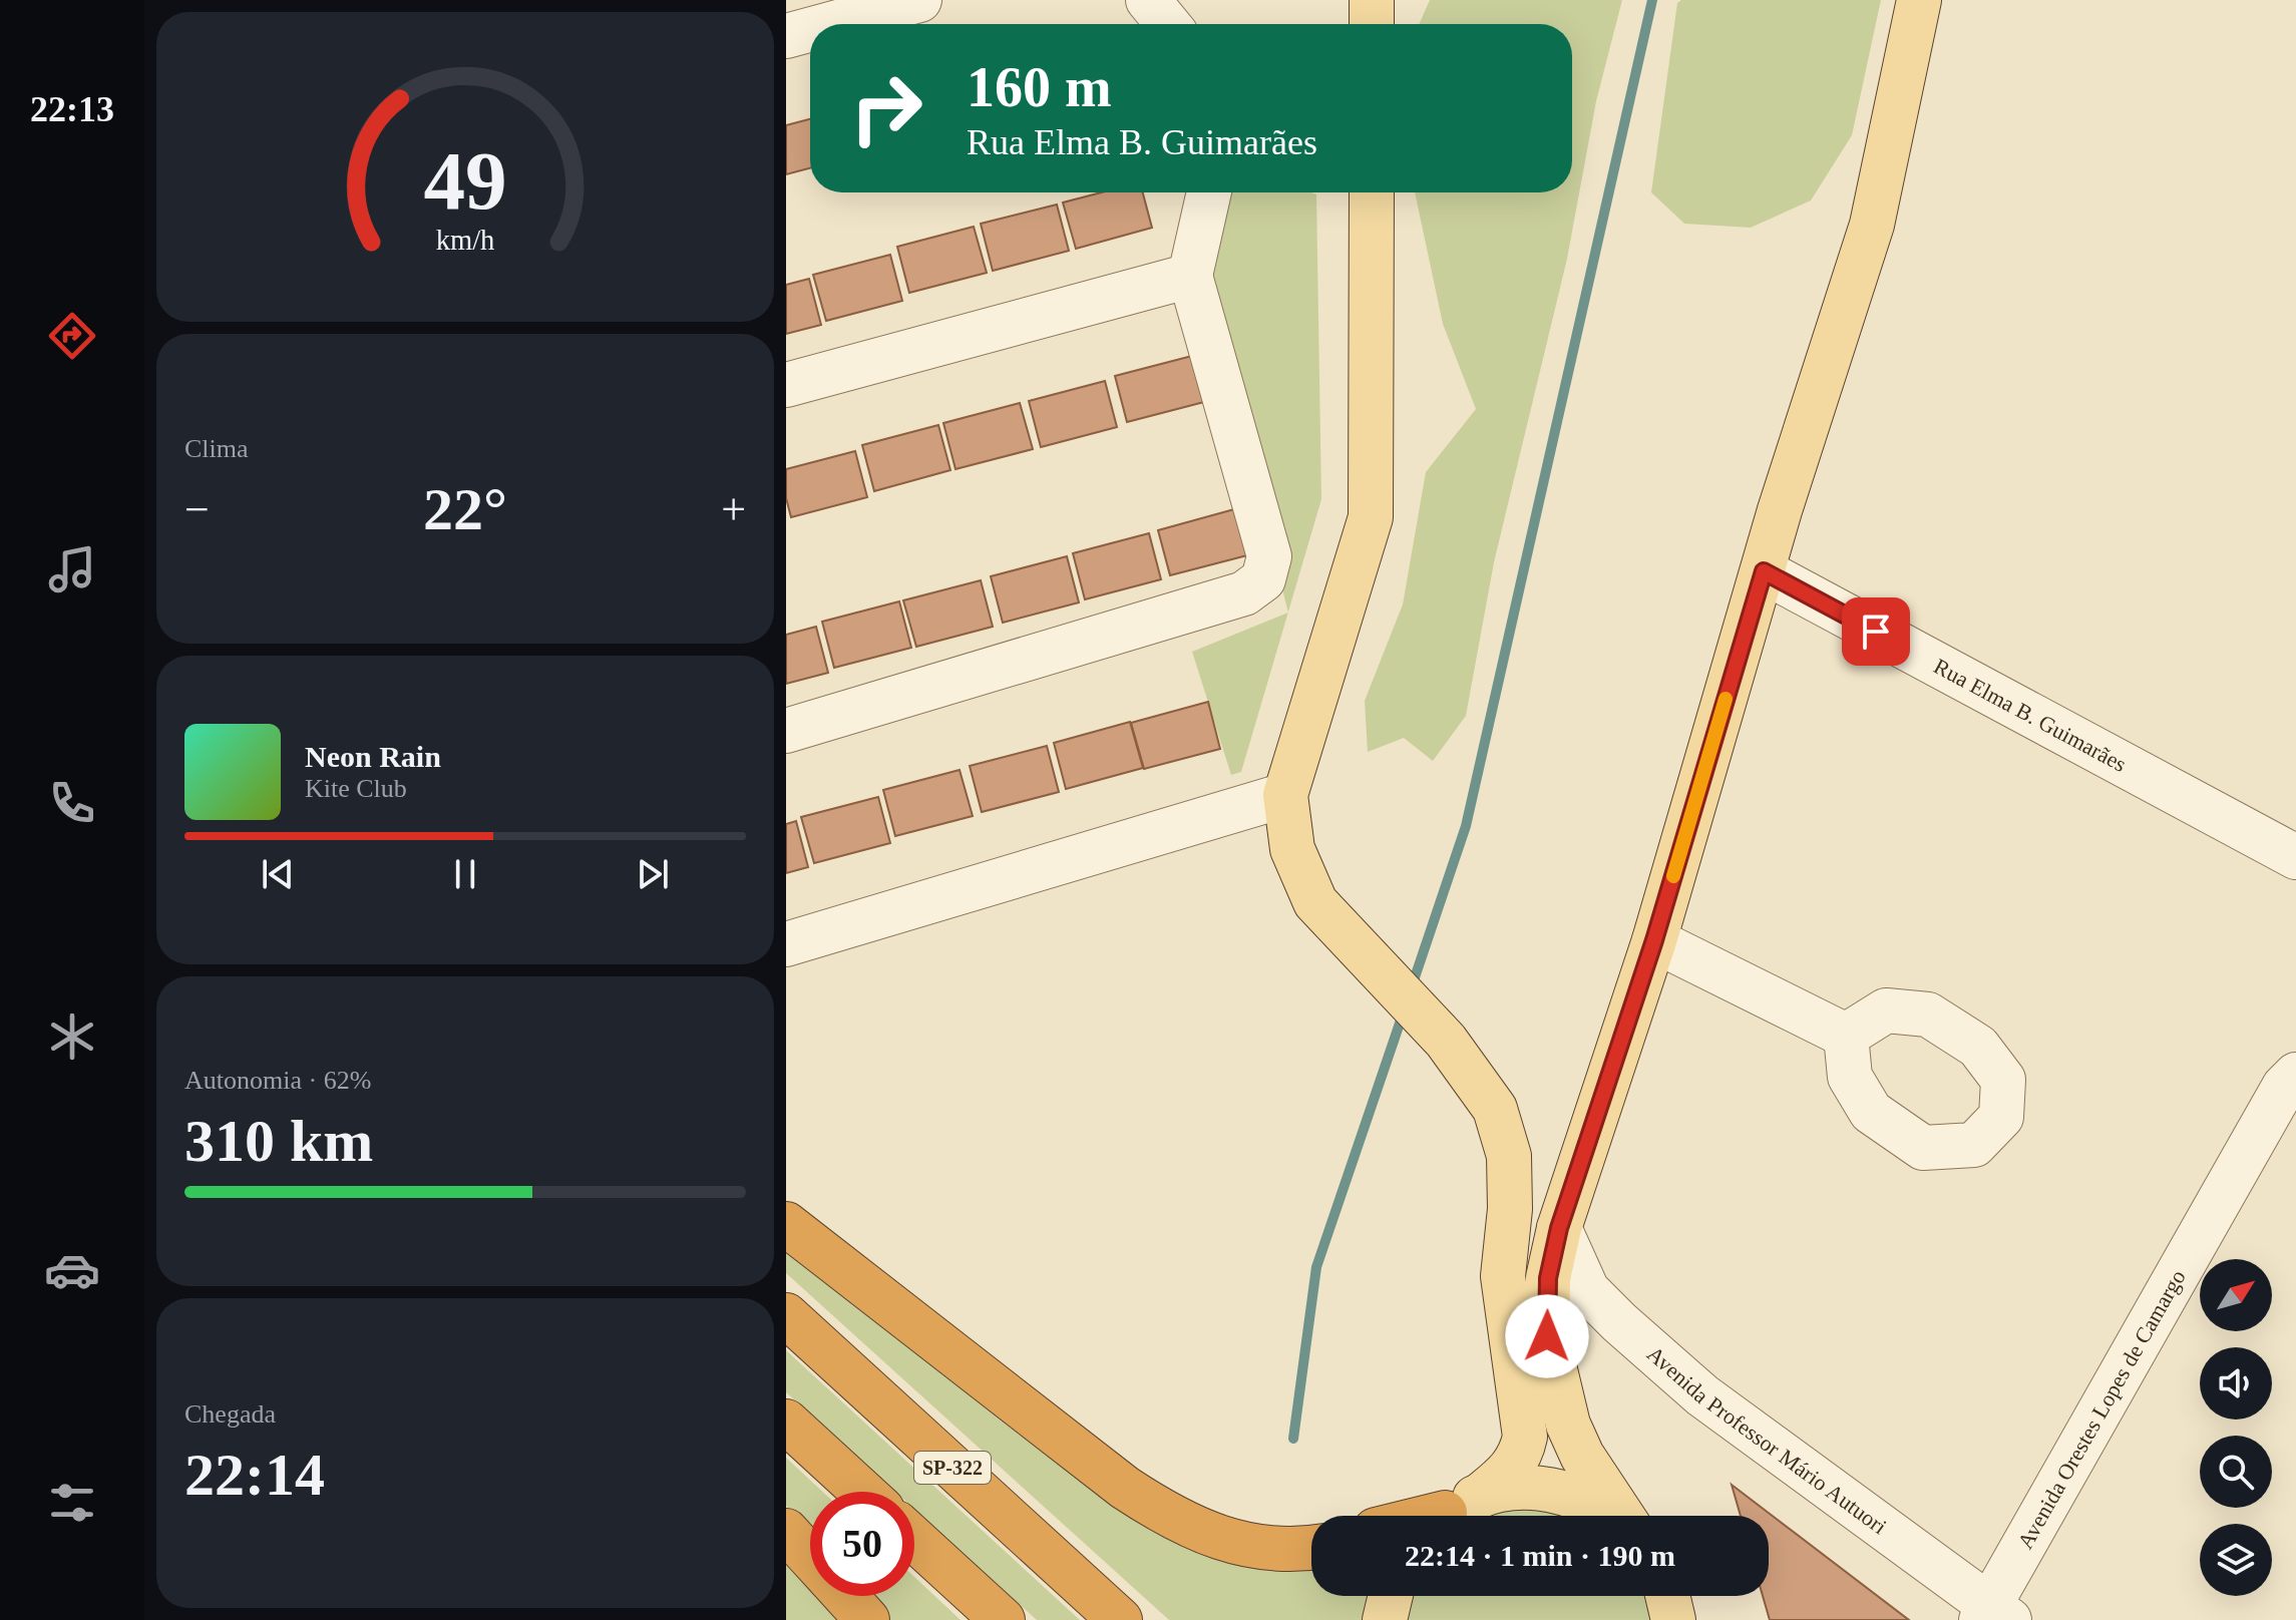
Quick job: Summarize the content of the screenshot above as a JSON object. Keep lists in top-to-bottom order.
{
  "streets": {
    "highway": ["SP-322"],
    "street": ["Rua Elma B. Guimarães", "Avenida Orestes Lopes de Camargo", "Avenida Professor Mário Autuori"]
  },
  "crossings": [
    ["Avenida Orestes Lopes de Camargo", "Avenida Professor Mário Autuori"]
  ],
  "north": "top right",
  "page": {
    "tabs": "22:13",
    "turn": ["160 m", "Rua Elma B. Guimarães"],
    "tile": [
      "Clima",
      ["Autonomia · 62%", "310 km"],
      ["Chegada", "22:14"]
    ],
    "heat": ["−", "22°", "+"],
    "song": ["Neon Rain", "Kite Club"],
    "limit": "50",
    "trip": "22:14 · 1 min · 190 m",
    "gauge": ["49", "km/h"]
  }
}
